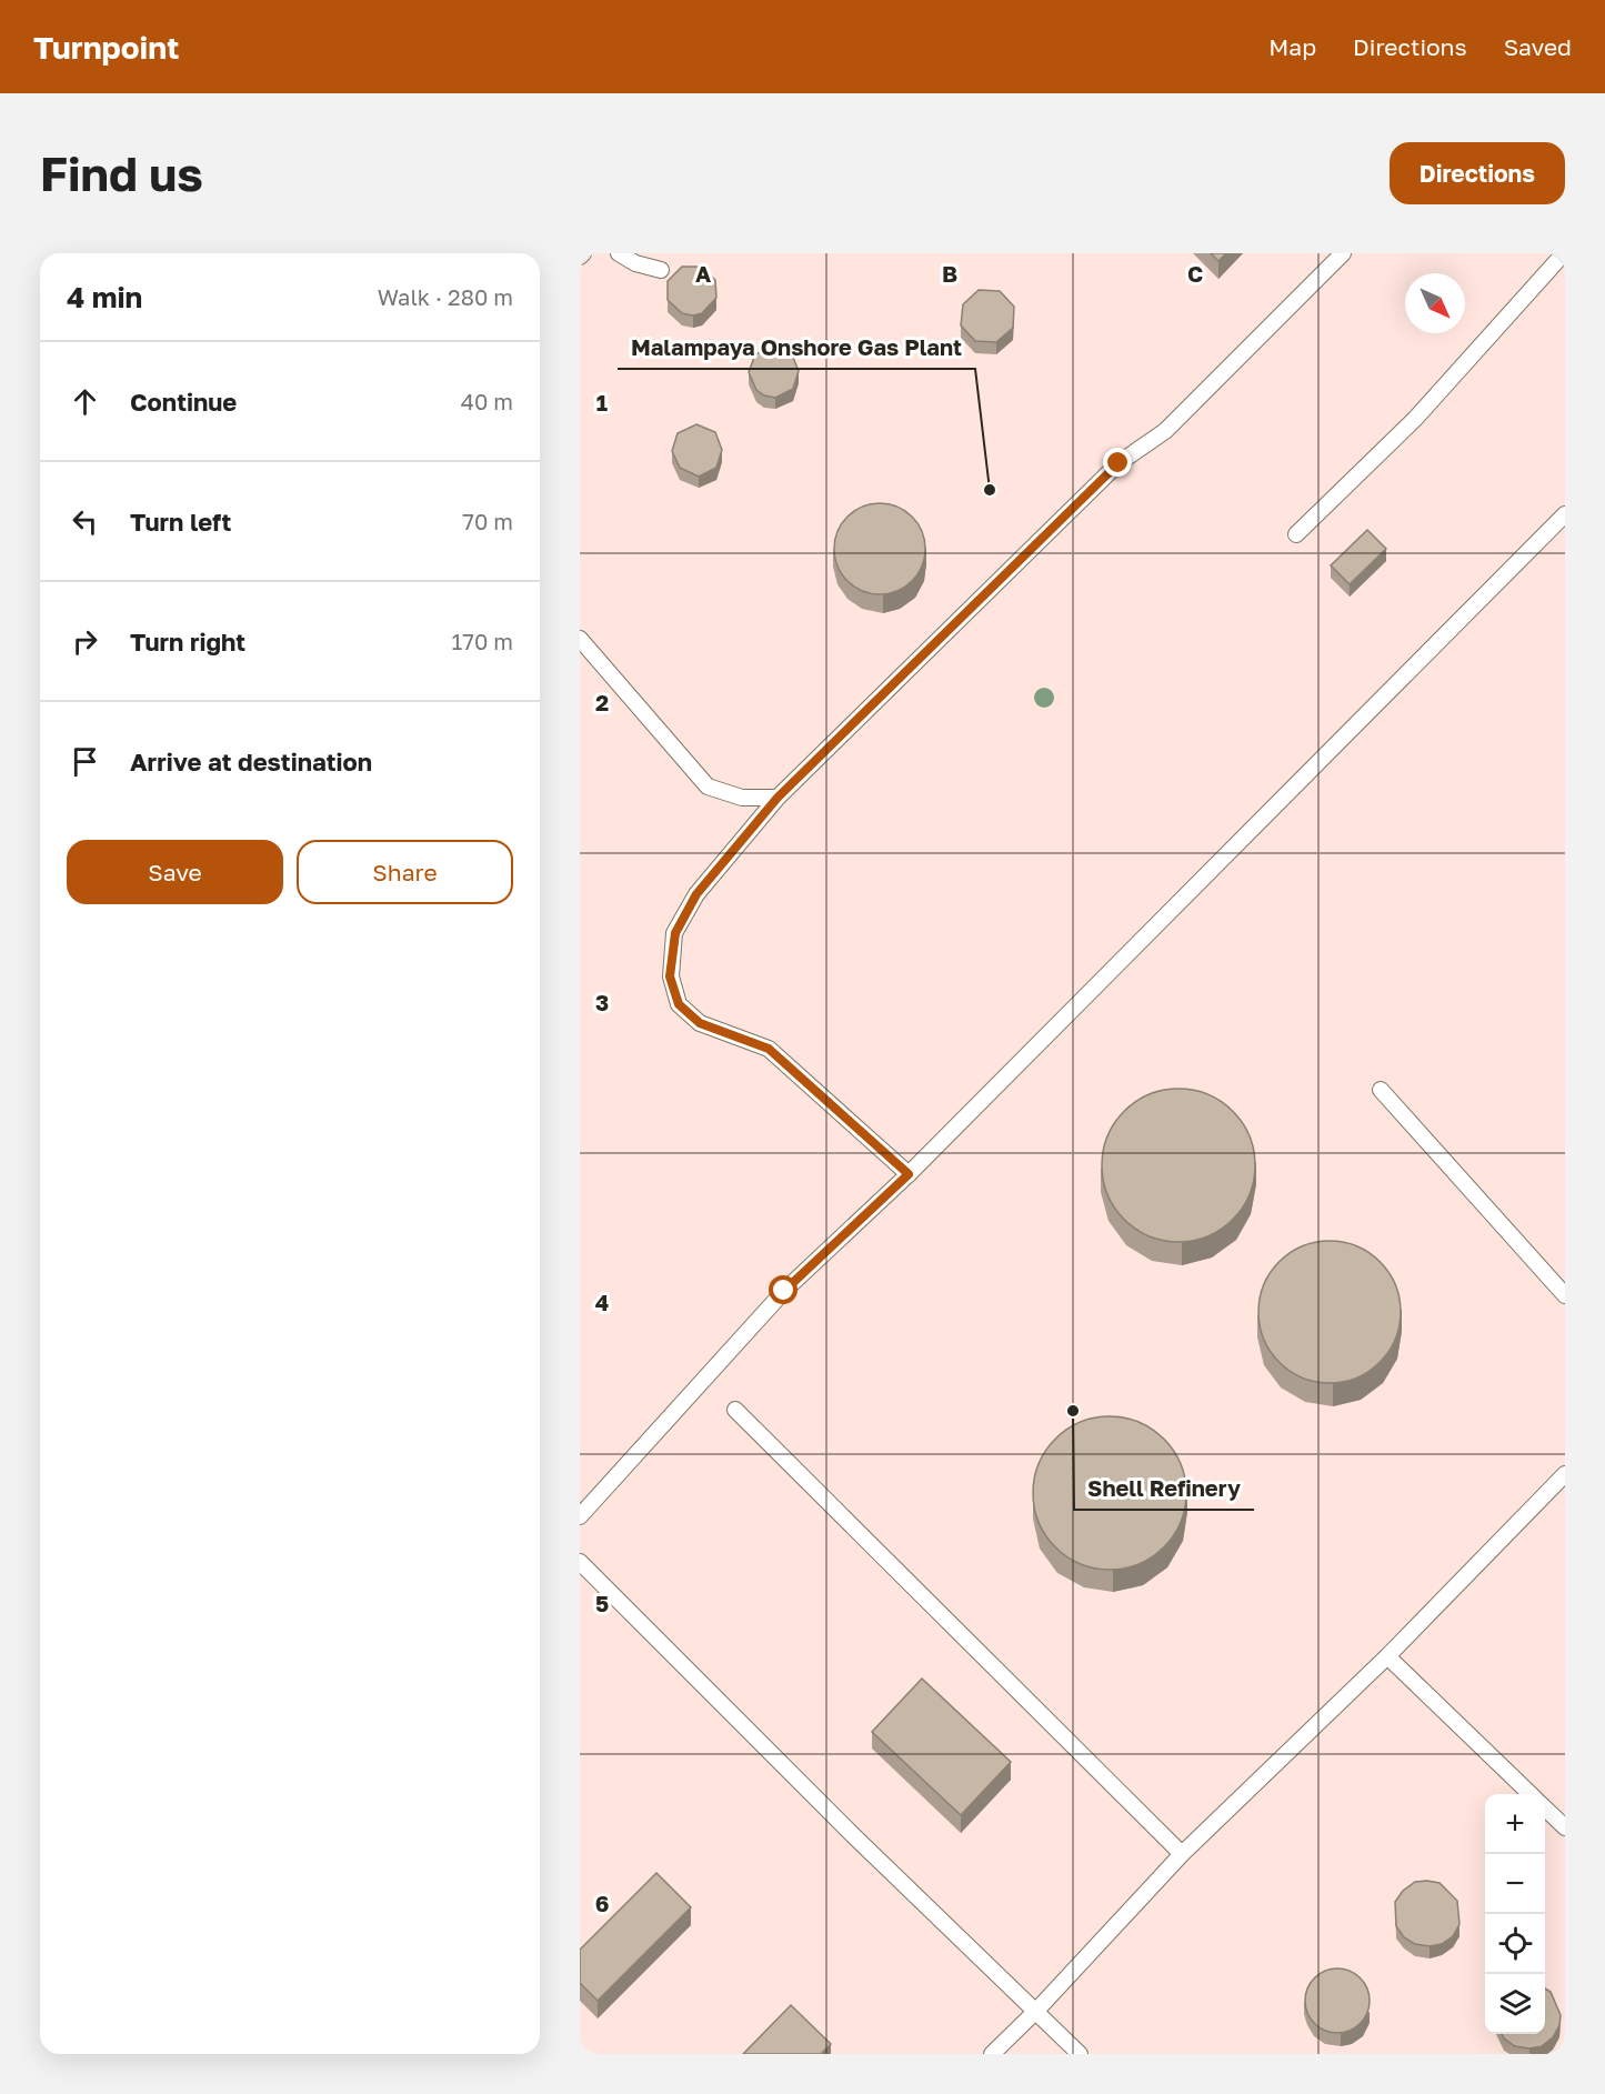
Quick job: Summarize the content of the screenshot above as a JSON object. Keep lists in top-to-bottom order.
{
  "places": ["Malampaya Onshore Gas Plant", "Shell Refinery"],
  "north": "bottom right",
  "page": {
    "header": "Turnpoint",
    "nav": ["Map", "Directions", "Saved"],
    "buttons": [
      "Directions",
      ["Save", "Share"]
    ],
    "title": "Find us",
    "heading": ["4 min", "Walk · 280 m"],
    "list": [
      ["Continue", "40 m"],
      ["Turn left", "70 m"],
      ["Turn right", "170 m"],
      "Arrive at destination"
    ],
    "map_buttons": ["+", "−"]
  },
  "grid": {
    "columns": ["A", "B", "C"],
    "rows": [
      "1",
      "2",
      "3",
      "4",
      "5",
      "6"
    ]
  }
}
